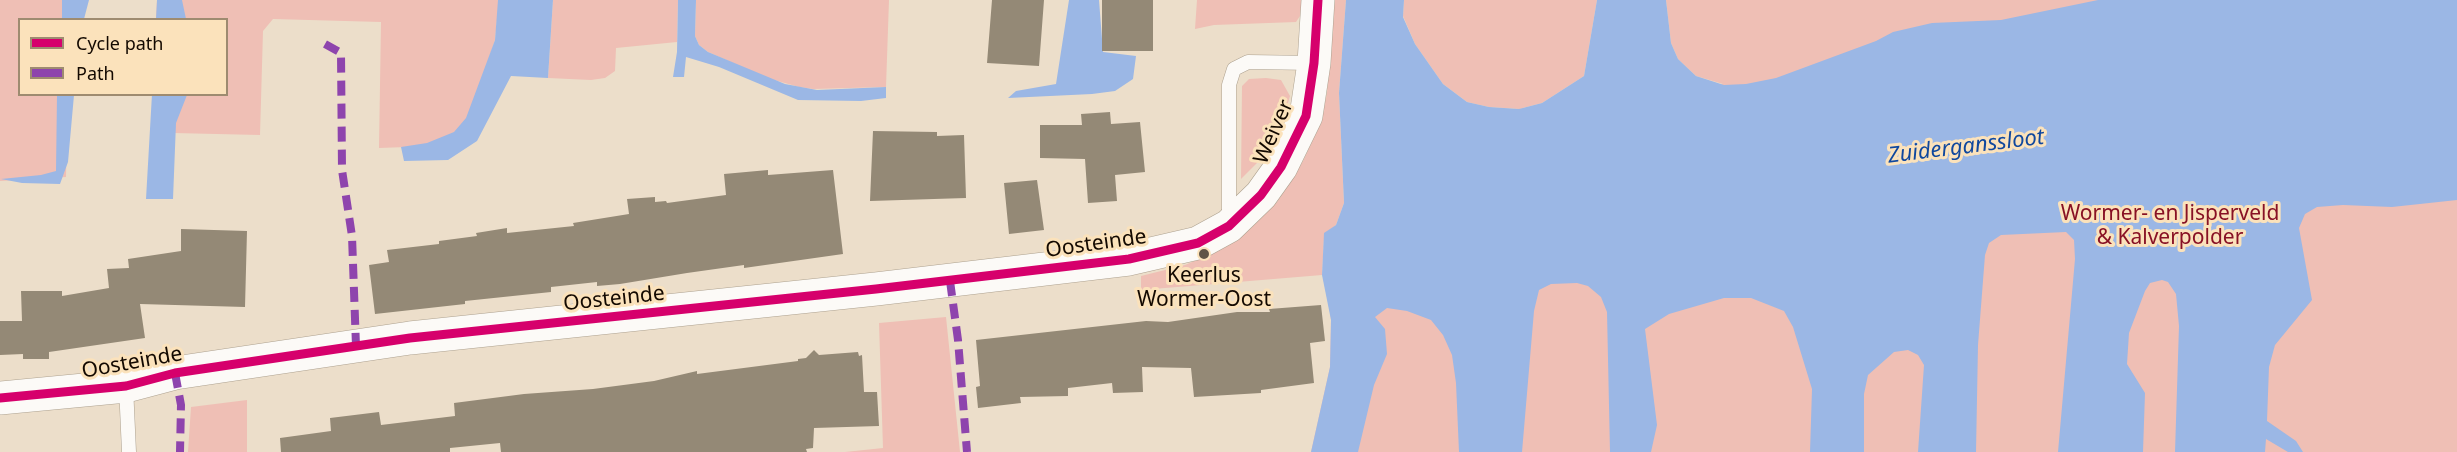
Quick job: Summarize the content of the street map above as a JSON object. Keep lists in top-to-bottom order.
{
  "streets": {
    "street": ["Weiver", "Oosteinde"]
  },
  "crossings": [
    ["Weiver", "Oosteinde"]
  ],
  "water": ["Zuiderganssloot"],
  "parks": ["Wormer- en Jisperveld & Kalverpolder"],
  "places": ["Keerlus Wormer-Oost"],
  "legend": ["Cycle path", "Path"]
}
